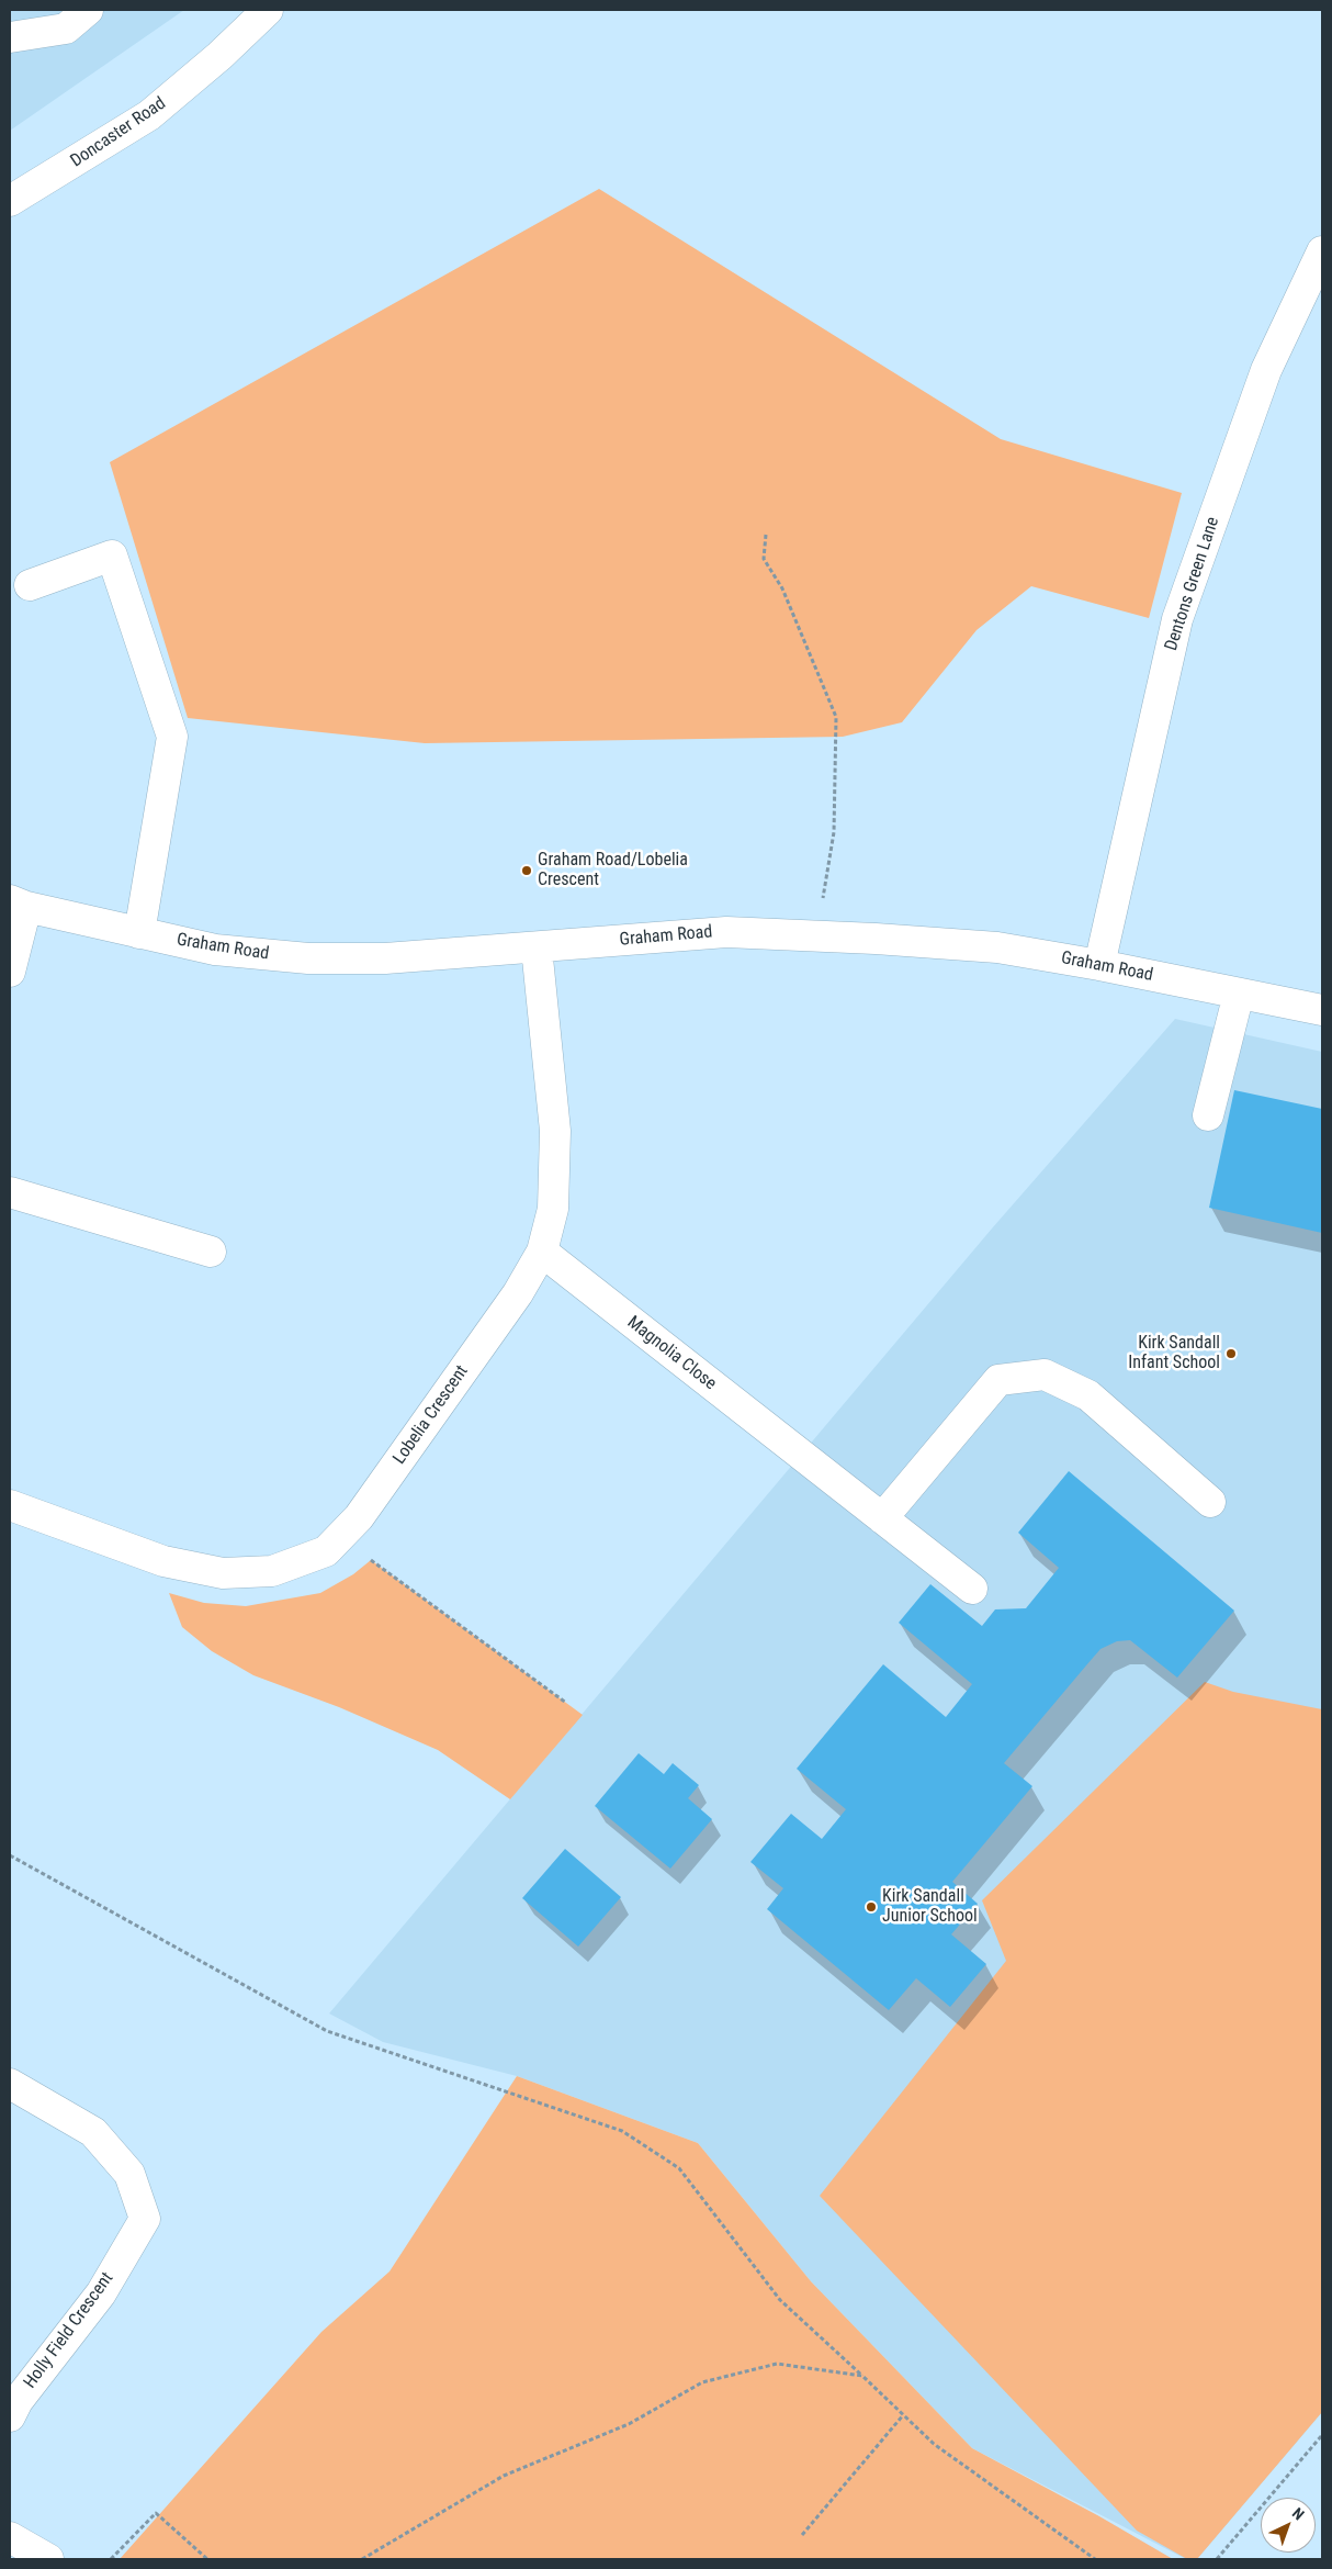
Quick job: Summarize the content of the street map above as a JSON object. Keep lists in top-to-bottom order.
{
  "streets": {
    "street": [
      "Doncaster Road",
      "Dentons Green Lane",
      "Graham Road",
      "Magnolia Close",
      "Lobelia Crescent",
      "Holly Field Crescent"
    ]
  },
  "crossings": [
    ["Dentons Green Lane", "Graham Road"],
    ["Graham Road", "Lobelia Crescent"],
    ["Magnolia Close", "Lobelia Crescent"]
  ],
  "places": ["Graham Road/Lobelia Crescent", "Kirk Sandall Infant School", "Kirk Sandall Junior School"],
  "north": "top right"
}
